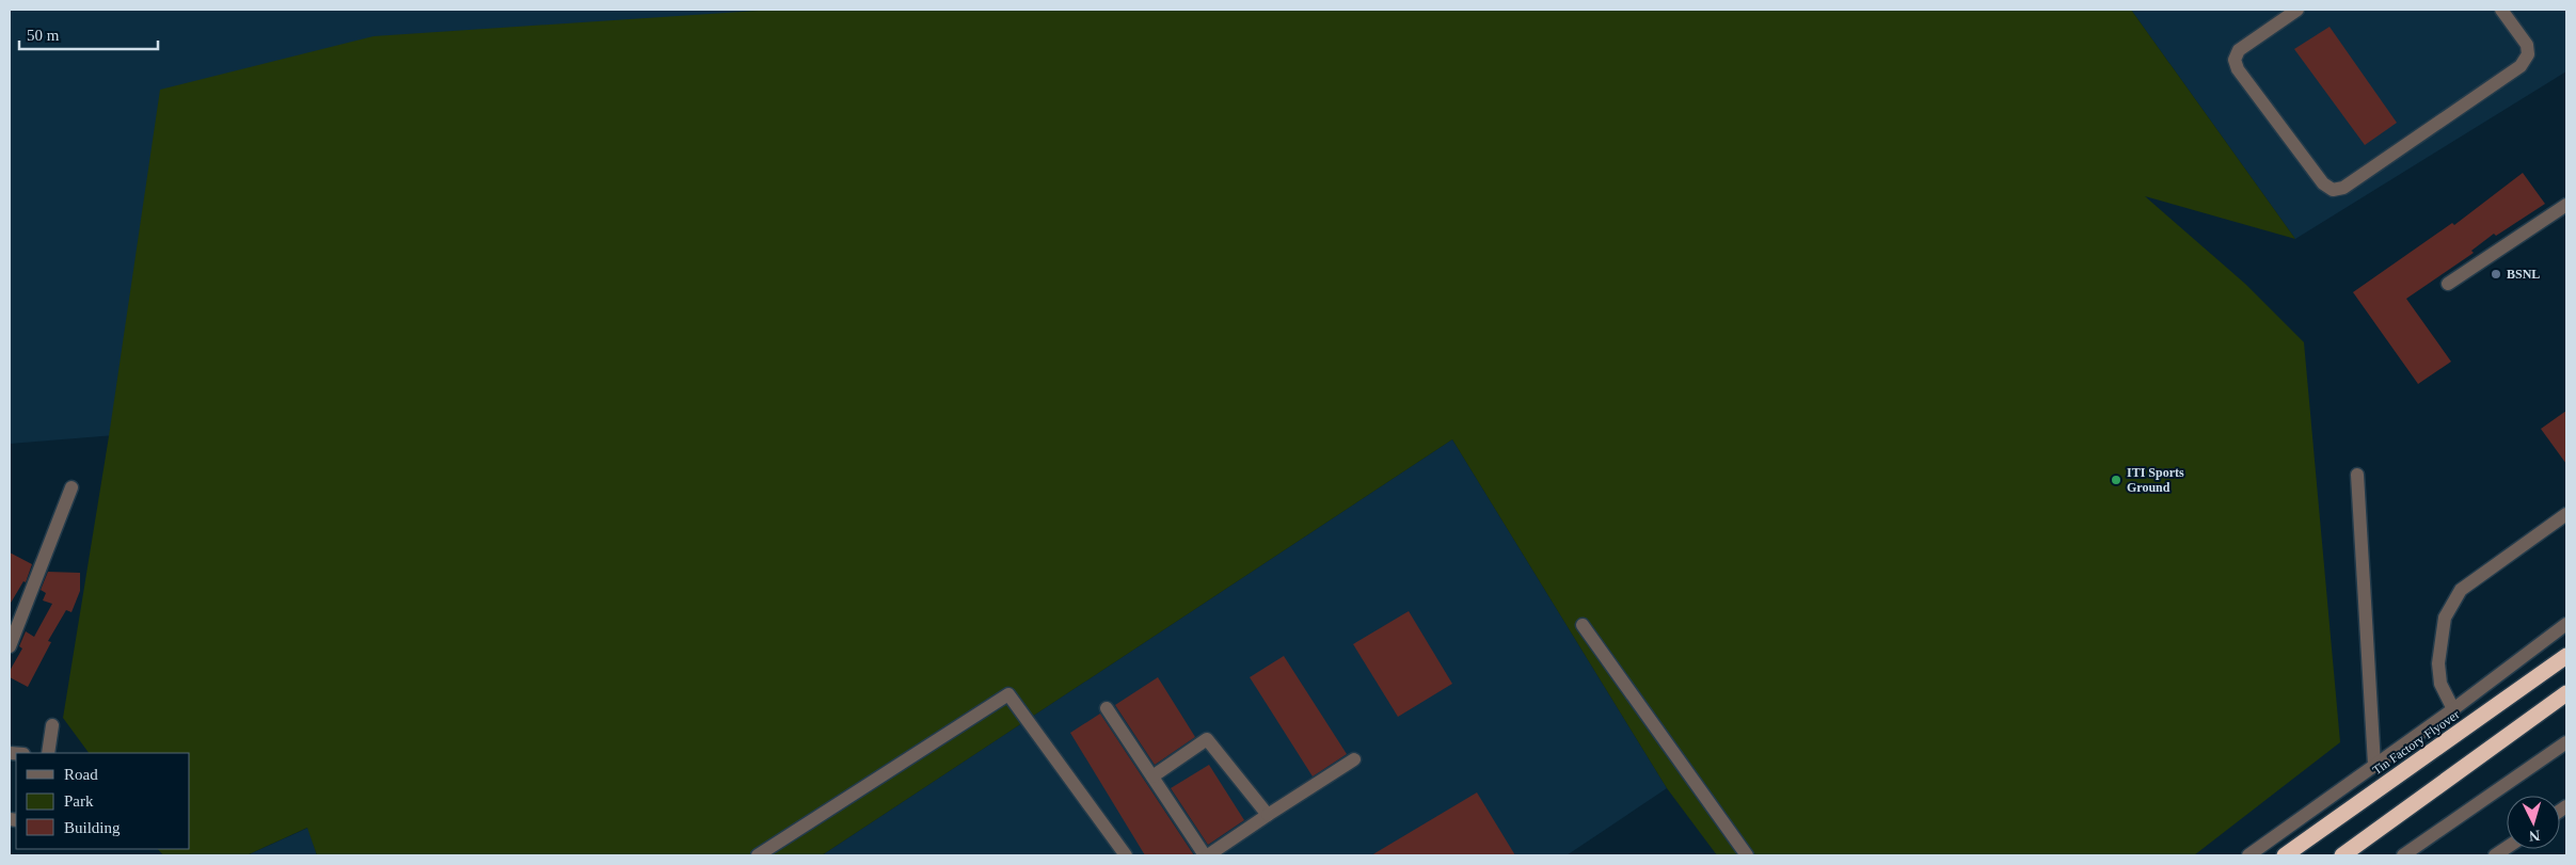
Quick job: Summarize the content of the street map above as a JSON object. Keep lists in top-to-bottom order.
{
  "streets": {
    "highway": ["Tin Factory Flyover"]
  },
  "places": ["BSNL", "ITI Sports Ground"],
  "legend": ["Road", "Park", "Building"],
  "scale_bar": "50 m",
  "north": "bottom"
}
